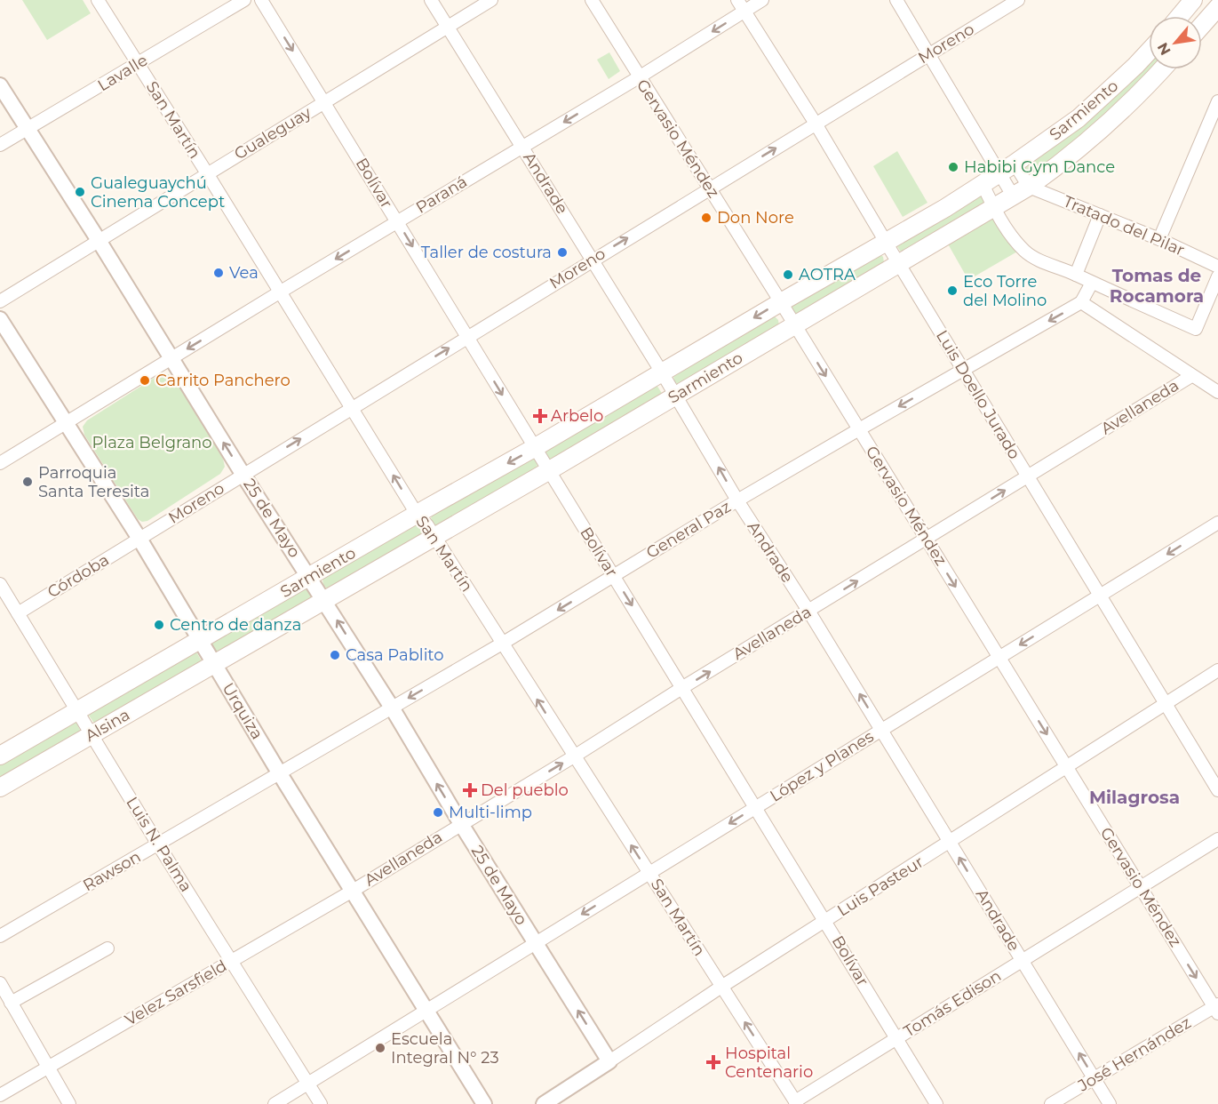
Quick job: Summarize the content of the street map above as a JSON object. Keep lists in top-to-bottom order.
{
  "streets": {
    "main road": ["Sarmiento", "Alsina"],
    "street": [
      "Moreno",
      "Lavalle",
      "San Martín",
      "Gualeguay",
      "Gervasio Méndez",
      "Bolívar",
      "Andrade",
      "Paraná",
      "Tratado del Pilar",
      "Luis Doello Jurado",
      "Avellaneda",
      "25 de Mayo",
      "General Paz",
      "Córdoba",
      "Urquiza",
      "López y Planes",
      "Luis N. Palma",
      "Rawson",
      "Luis Pasteur",
      "Velez Sarsfield",
      "Tomás Edison",
      "José Hernández"
    ]
  },
  "crossings": [
    ["Moreno", "San Martín"],
    ["Moreno", "Gervasio Méndez"],
    ["Moreno", "Bolívar"],
    ["Moreno", "Andrade"],
    ["Moreno", "Luis Doello Jurado"],
    ["Moreno", "25 de Mayo"],
    ["Moreno", "Córdoba"],
    ["Moreno", "Urquiza"],
    ["Lavalle", "San Martín"],
    ["Lavalle", "25 de Mayo"],
    ["Sarmiento", "San Martín"],
    ["Sarmiento", "Gervasio Méndez"],
    ["Sarmiento", "Bolívar"],
    ["Sarmiento", "Andrade"],
    ["Sarmiento", "Tratado del Pilar"],
    ["Sarmiento", "Luis Doello Jurado"],
    ["Sarmiento", "25 de Mayo"],
    ["Sarmiento", "Urquiza"],
    ["Sarmiento", "Alsina"],
    ["San Martín", "Gualeguay"],
    ["San Martín", "Paraná"],
    ["San Martín", "Avellaneda"],
    ["San Martín", "General Paz"],
    ["San Martín", "López y Planes"],
    ["San Martín", "Luis Pasteur"],
    ["San Martín", "Tomás Edison"],
    ["Gualeguay", "Bolívar"],
    ["Gualeguay", "Andrade"],
    ["Gualeguay", "25 de Mayo"],
    ["Gervasio Méndez", "Paraná"],
    ["Gervasio Méndez", "Avellaneda"],
    ["Gervasio Méndez", "General Paz"],
    ["Gervasio Méndez", "López y Planes"],
    ["Gervasio Méndez", "Luis Pasteur"],
    ["Gervasio Méndez", "Tomás Edison"],
    ["Gervasio Méndez", "José Hernández"],
    ["Bolívar", "Paraná"],
    ["Bolívar", "Avellaneda"],
    ["Bolívar", "General Paz"],
    ["Bolívar", "López y Planes"],
    ["Bolívar", "Luis Pasteur"],
    ["Bolívar", "Tomás Edison"],
    ["Andrade", "Paraná"],
    ["Andrade", "Avellaneda"],
    ["Andrade", "General Paz"],
    ["Andrade", "López y Planes"],
    ["Andrade", "Luis Pasteur"],
    ["Andrade", "Tomás Edison"],
    ["Andrade", "José Hernández"],
    ["Paraná", "Luis Doello Jurado"],
    ["Paraná", "25 de Mayo"],
    ["Paraná", "Urquiza"],
    ["Luis Doello Jurado", "Avellaneda"],
    ["Luis Doello Jurado", "General Paz"],
    ["Luis Doello Jurado", "López y Planes"],
    ["Luis Doello Jurado", "Luis Pasteur"],
    ["Avellaneda", "25 de Mayo"],
    ["Avellaneda", "Urquiza"],
    ["Avellaneda", "Velez Sarsfield"],
    ["25 de Mayo", "General Paz"],
    ["25 de Mayo", "López y Planes"],
    ["25 de Mayo", "Luis Pasteur"],
    ["General Paz", "Urquiza"],
    ["General Paz", "Rawson"],
    ["Córdoba", "Urquiza"],
    ["Córdoba", "Luis N. Palma"],
    ["Urquiza", "Alsina"],
    ["Urquiza", "López y Planes"],
    ["Urquiza", "Rawson"],
    ["Urquiza", "Velez Sarsfield"],
    ["Alsina", "Luis N. Palma"],
    ["López y Planes", "Luis N. Palma"],
    ["Luis N. Palma", "Rawson"],
    ["Luis N. Palma", "Velez Sarsfield"]
  ],
  "one_way": [
    "Moreno",
    "San Martín",
    "Gervasio Méndez",
    "Bolívar",
    "Andrade",
    "Paraná",
    "Avellaneda",
    "25 de Mayo",
    "General Paz",
    "López y Planes"
  ],
  "districts": ["Tomas de Rocamora", "Milagrosa"],
  "parks": ["Plaza Belgrano"],
  "places": {
    "other": [
      "Habibi Gym Dance",
      "Gualeguaychú Cinema Concept",
      "Don Nore",
      "Taller de costura",
      "Vea",
      "AOTRA",
      "Eco Torre del Molino",
      "Carrito Panchero",
      "Parroquia Santa Teresita",
      "Centro de danza",
      "Casa Pablito",
      "Multi-limp",
      "Escuela Integral N° 23"
    ],
    "health": ["Arbelo", "Del pueblo", "Hospital Centenario"]
  },
  "north": "bottom left"
}
